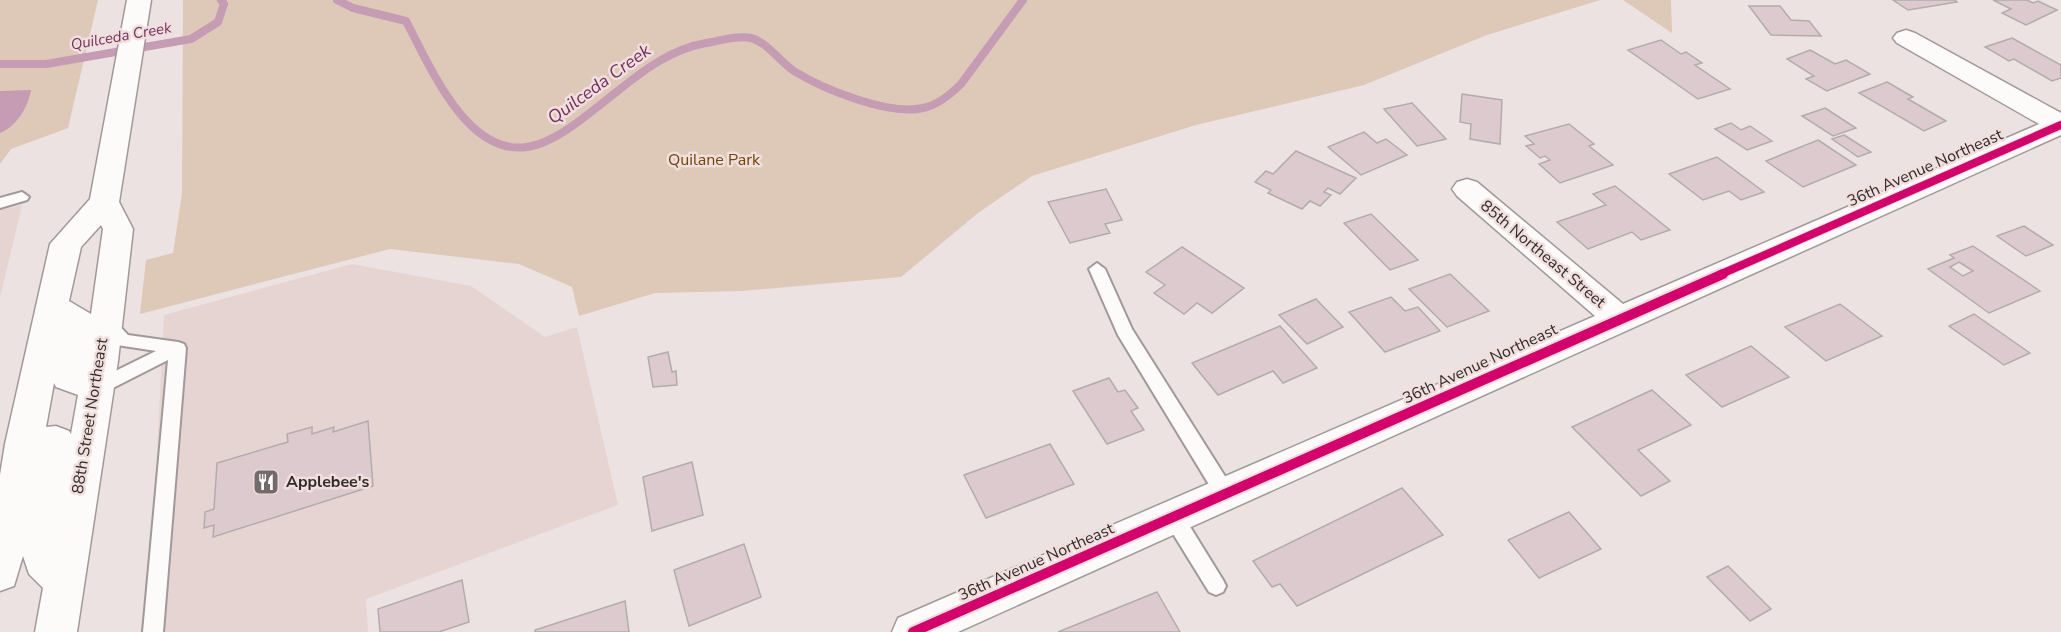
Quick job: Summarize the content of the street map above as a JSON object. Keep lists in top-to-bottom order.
{
  "streets": {
    "main road": ["36th Avenue Northeast", "85th Northeast Street", "88th Street Northeast"]
  },
  "crossings": [
    ["36th Avenue Northeast", "85th Northeast Street"]
  ],
  "water": ["Quilceda Creek"],
  "parks": ["Quilane Park"],
  "places": {
    "restaurant": ["Applebee's"]
  }
}
